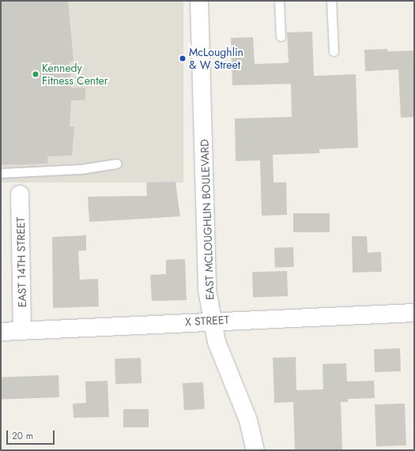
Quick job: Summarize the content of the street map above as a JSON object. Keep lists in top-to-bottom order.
{
  "streets": {
    "street": ["EAST MCLOUGHLIN BOULEVARD", "EAST 14TH STREET", "X STREET"]
  },
  "crossings": [
    ["EAST MCLOUGHLIN BOULEVARD", "X STREET"],
    ["EAST 14TH STREET", "X STREET"]
  ],
  "places": ["McLoughlin & W Street", "Kennedy Fitness Center"],
  "scale_bar": "20 m"
}
